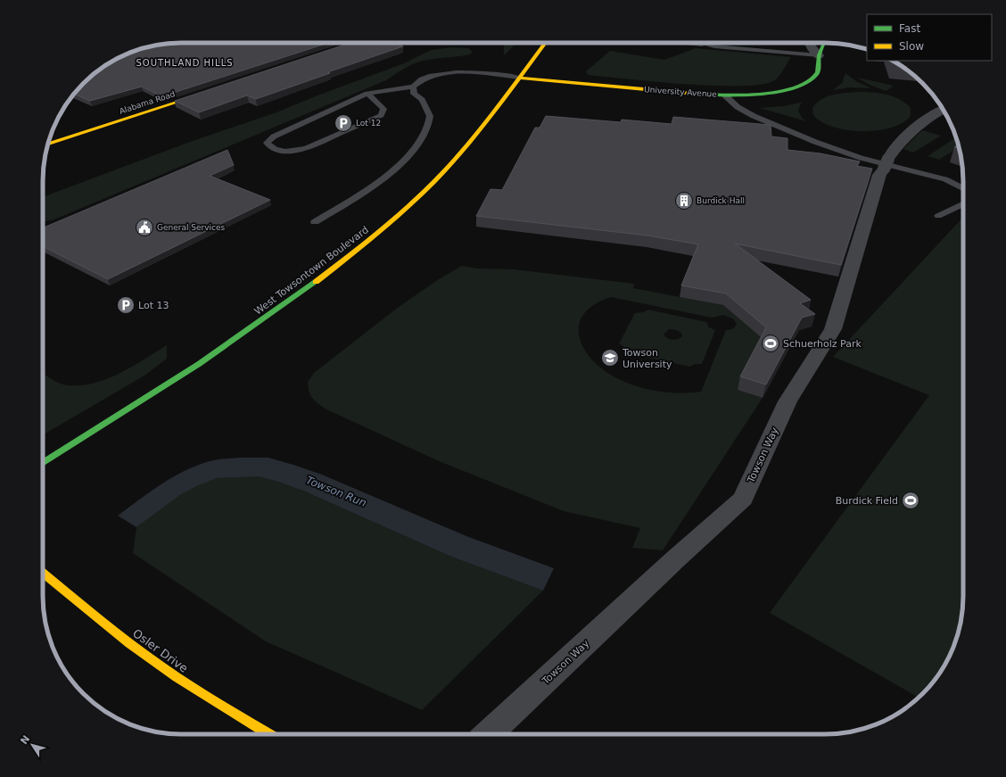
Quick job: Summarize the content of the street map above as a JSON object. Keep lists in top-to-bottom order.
{
  "streets": {
    "street": [
      "University Avenue",
      "Alabama Road",
      "West Towsontown Boulevard",
      "Towson Way",
      "Osler Drive"
    ]
  },
  "crossings": [
    ["University Avenue", "West Towsontown Boulevard"]
  ],
  "districts": ["SOUTHLAND HILLS"],
  "water": ["Towson Run"],
  "places": {
    "parking": ["Lot 12", "Lot 13"],
    "building": ["Burdick Hall"],
    "public building": ["General Services"],
    "sports": ["Schuerholz Park", "Burdick Field"],
    "school or university": ["Towson University"]
  },
  "legend": ["Fast", "Slow"],
  "north": "top left"
}
